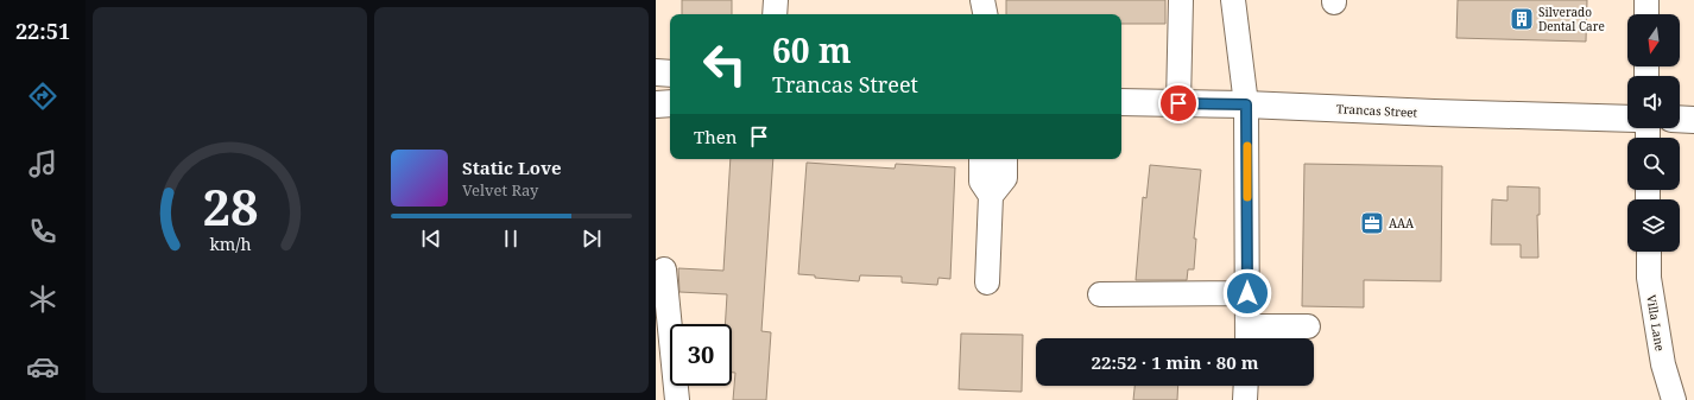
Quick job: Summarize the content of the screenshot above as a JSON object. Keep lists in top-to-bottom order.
{
  "streets": {
    "main road": ["Trancas Street"],
    "street": ["Villa Lane"]
  },
  "places": {
    "building": ["Silverado Dental Care"],
    "office": ["AAA"]
  },
  "north": "bottom",
  "page": {
    "tabs": "22:51",
    "turn": ["60 m", "Trancas Street"],
    "then": "Then",
    "song": ["Static Love", "Velvet Ray"],
    "limit": "30",
    "trip": "22:52 · 1 min · 80 m",
    "gauge": ["28", "km/h"]
  }
}
